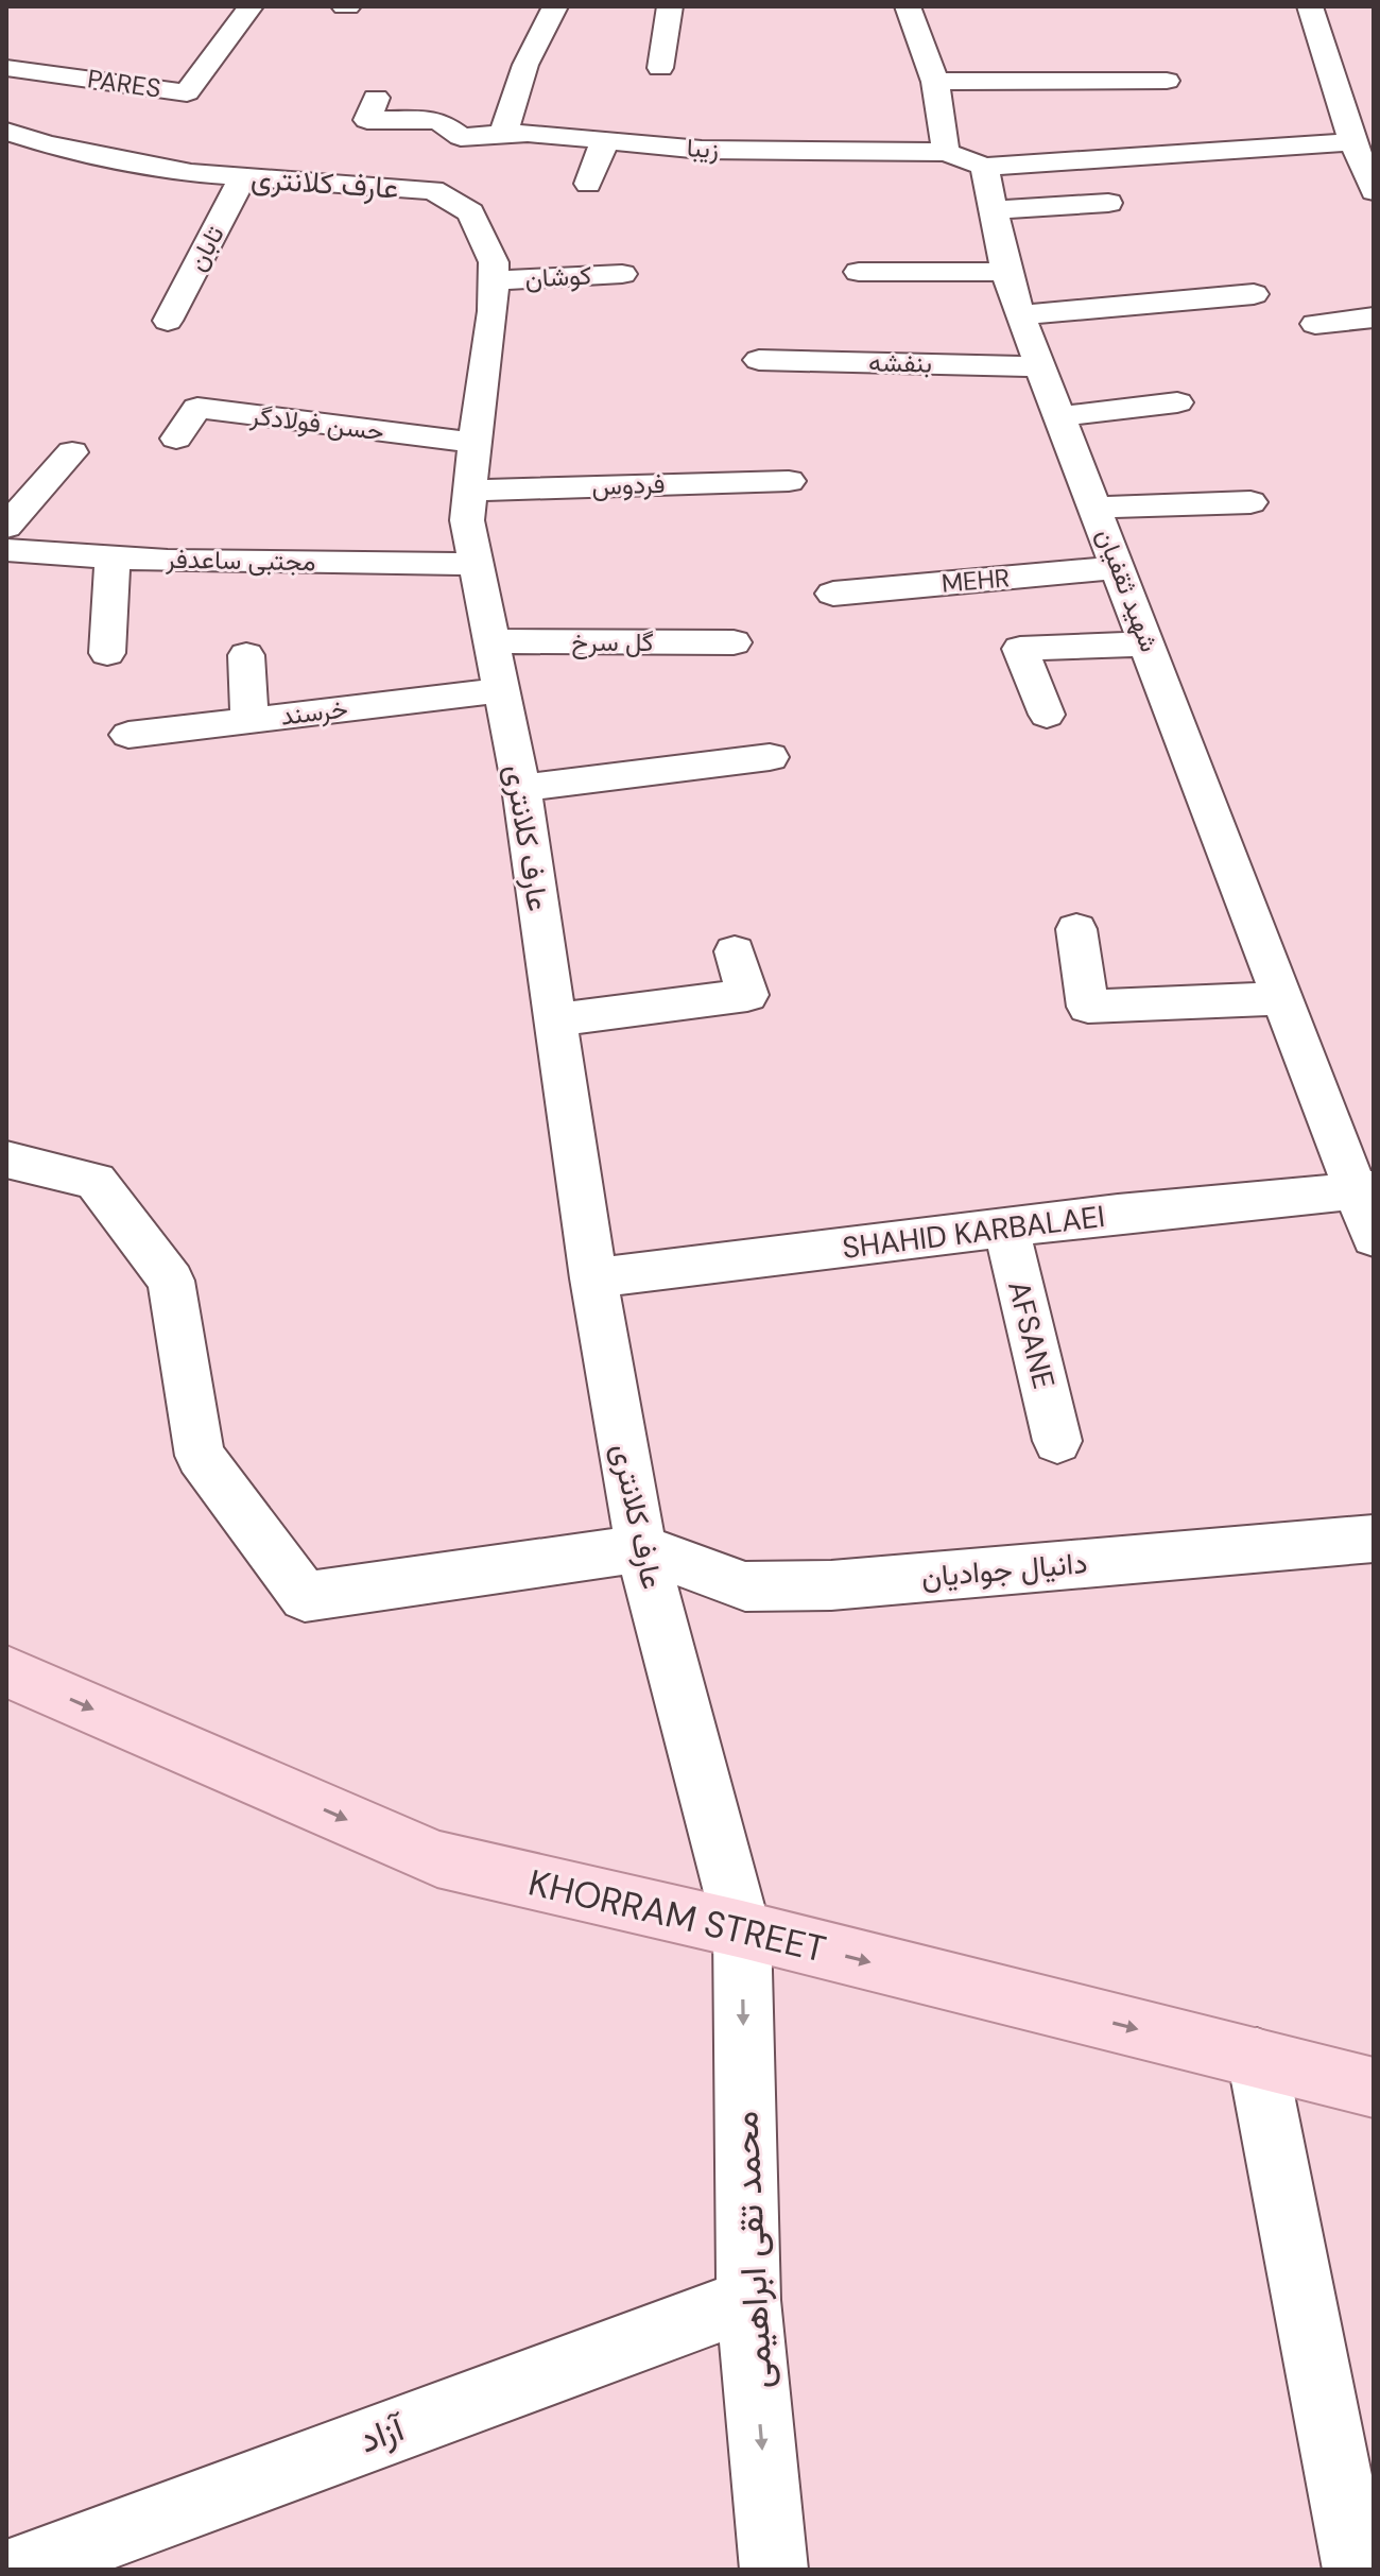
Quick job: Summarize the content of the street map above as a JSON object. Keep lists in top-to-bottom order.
{
  "streets": {
    "main road": ["KHORRAM STREET"],
    "street": [
      "PARES",
      "زیبا",
      "عارف کلانتری",
      "تابان",
      "کوشان",
      "بنفشه",
      "حسن فولادگر",
      "فردوس",
      "مجتبی ساعدفر",
      "MEHR",
      "شهید ثقفیان",
      "گل سرخ",
      "خرسند",
      "SHAHID KARBALAEI",
      "AFSANE",
      "دانیال جوادیان",
      "محمد تقی ابراهیمی",
      "آزاد"
    ]
  },
  "crossings": [
    ["عارف کلانتری", "تابان"],
    ["عارف کلانتری", "کوشان"],
    ["عارف کلانتری", "حسن فولادگر"],
    ["عارف کلانتری", "فردوس"],
    ["عارف کلانتری", "مجتبی ساعدفر"],
    ["عارف کلانتری", "گل سرخ"],
    ["عارف کلانتری", "خرسند"],
    ["عارف کلانتری", "SHAHID KARBALAEI"],
    ["عارف کلانتری", "دانیال جوادیان"],
    ["عارف کلانتری", "KHORRAM STREET"],
    ["عارف کلانتری", "محمد تقی ابراهیمی"],
    ["بنفشه", "شهید ثقفیان"],
    ["MEHR", "شهید ثقفیان"],
    ["شهید ثقفیان", "SHAHID KARBALAEI"],
    ["SHAHID KARBALAEI", "AFSANE"],
    ["KHORRAM STREET", "محمد تقی ابراهیمی"],
    ["محمد تقی ابراهیمی", "آزاد"]
  ],
  "one_way": ["KHORRAM STREET", "محمد تقی ابراهیمی"]
}
